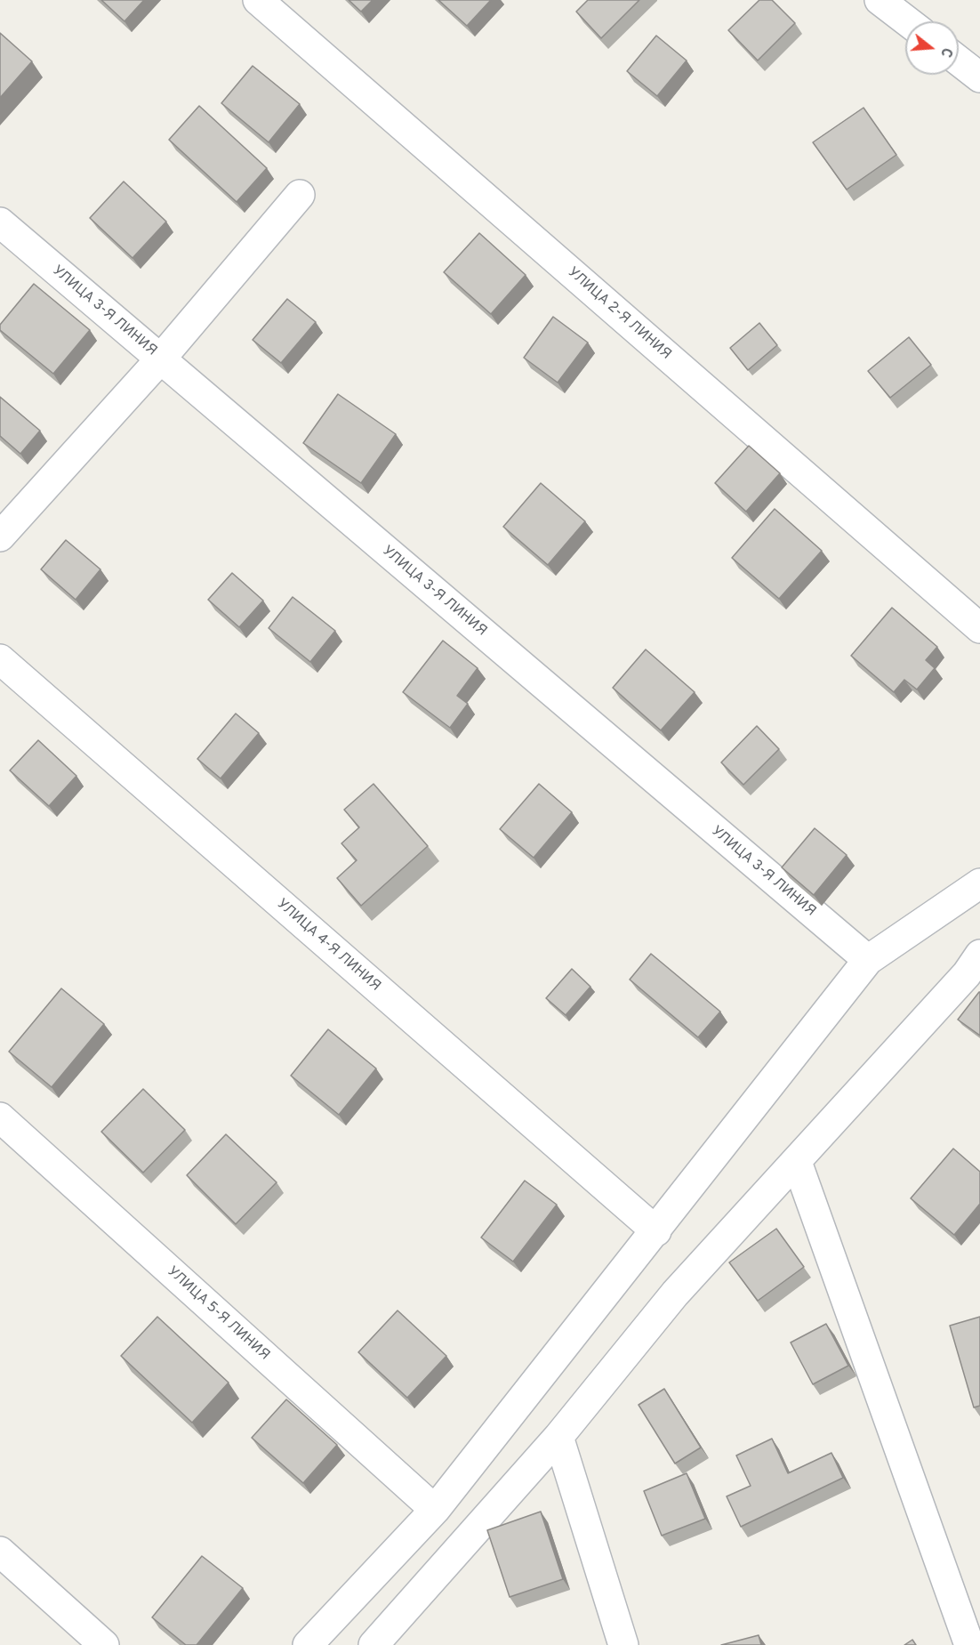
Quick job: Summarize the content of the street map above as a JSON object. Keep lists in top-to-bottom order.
{
  "streets": {
    "street": [
      "УЛИЦА 3-Я ЛИНИЯ",
      "УЛИЦА 2-Я ЛИНИЯ",
      "УЛИЦА 4-Я ЛИНИЯ",
      "УЛИЦА 5-Я ЛИНИЯ"
    ]
  },
  "north": "right"
}
